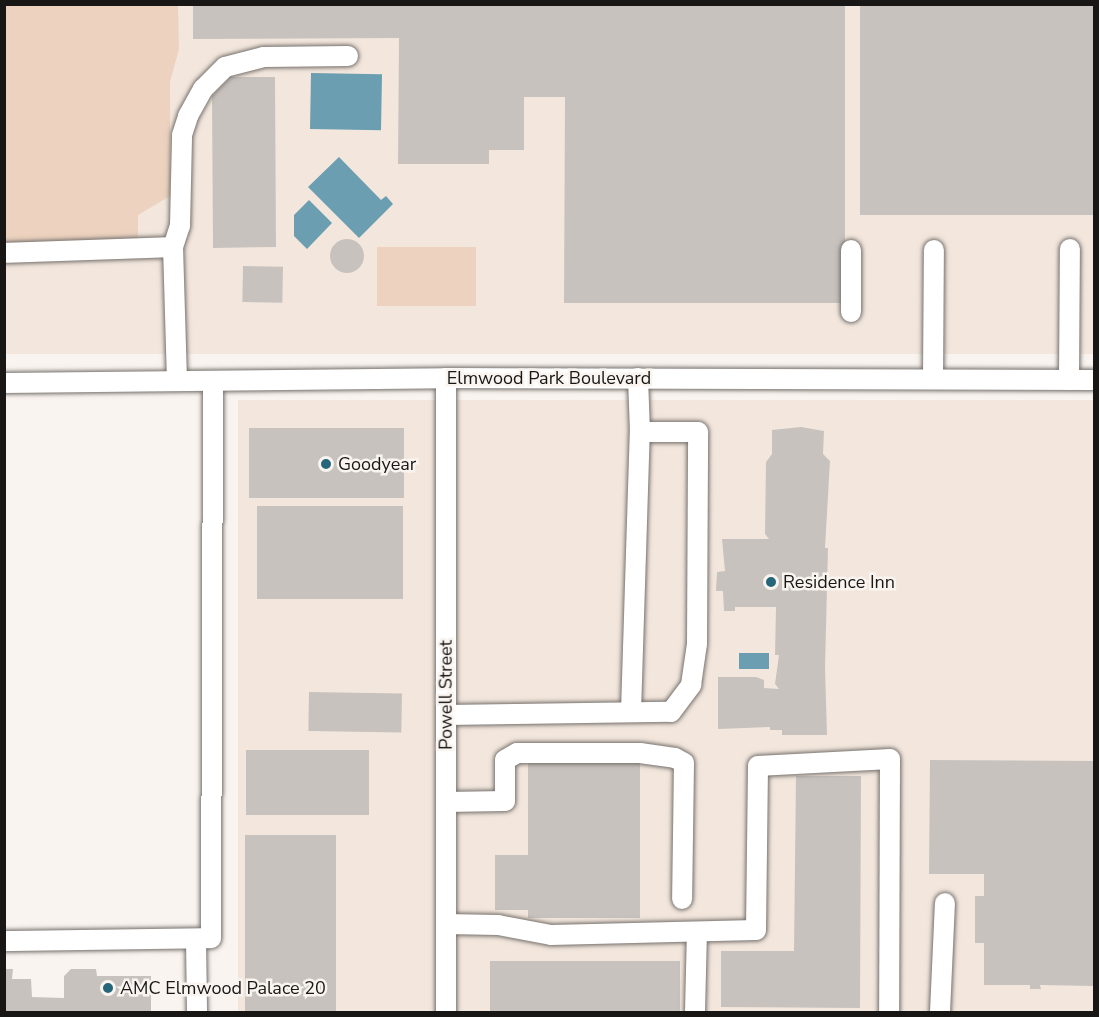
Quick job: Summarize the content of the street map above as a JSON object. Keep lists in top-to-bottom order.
{
  "streets": {
    "street": ["Elmwood Park Boulevard", "Powell Street"]
  },
  "crossings": [
    ["Elmwood Park Boulevard", "Powell Street"]
  ],
  "places": ["Goodyear", "Residence Inn", "AMC Elmwood Palace 20"]
}
